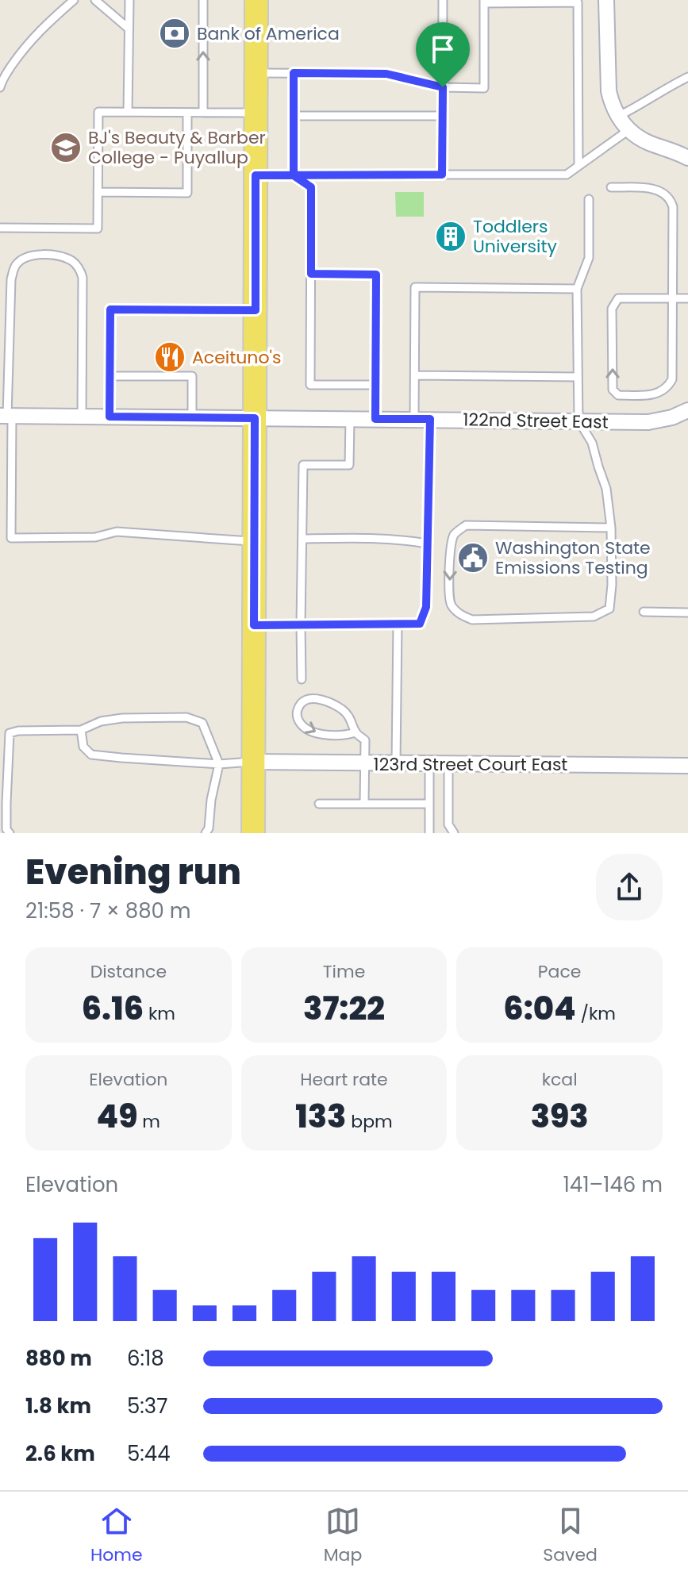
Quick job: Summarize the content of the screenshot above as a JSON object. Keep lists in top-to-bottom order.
{
  "streets": {
    "street": ["122nd Street East", "123rd Street Court East"]
  },
  "places": {
    "bank": ["Bank of America"],
    "school or university": ["BJ's Beauty & Barber College - Puyallup"],
    "building": ["Toddlers University"],
    "restaurant": ["Aceituno's"],
    "public building": ["Washington State Emissions Testing"]
  },
  "page": {
    "heading": ["Evening run", "21:58 · 7 × 880 m"],
    "stats": [
      ["Distance", "6.16 km"],
      ["Time", "37:22"],
      ["Pace", "6:04 /km"],
      ["Elevation", "49 m"],
      ["Heart rate", "133 bpm"],
      ["kcal", "393"]
    ],
    "chart": ["Elevation", "141–146 m"],
    "list": [
      {
        "name": "880 m",
        "note": "6:18"
      },
      {
        "name": "1.8 km",
        "note": "5:37"
      },
      {
        "name": "2.6 km",
        "note": "5:44"
      }
    ],
    "tabs": ["Home", "Map", "Saved"]
  }
}
